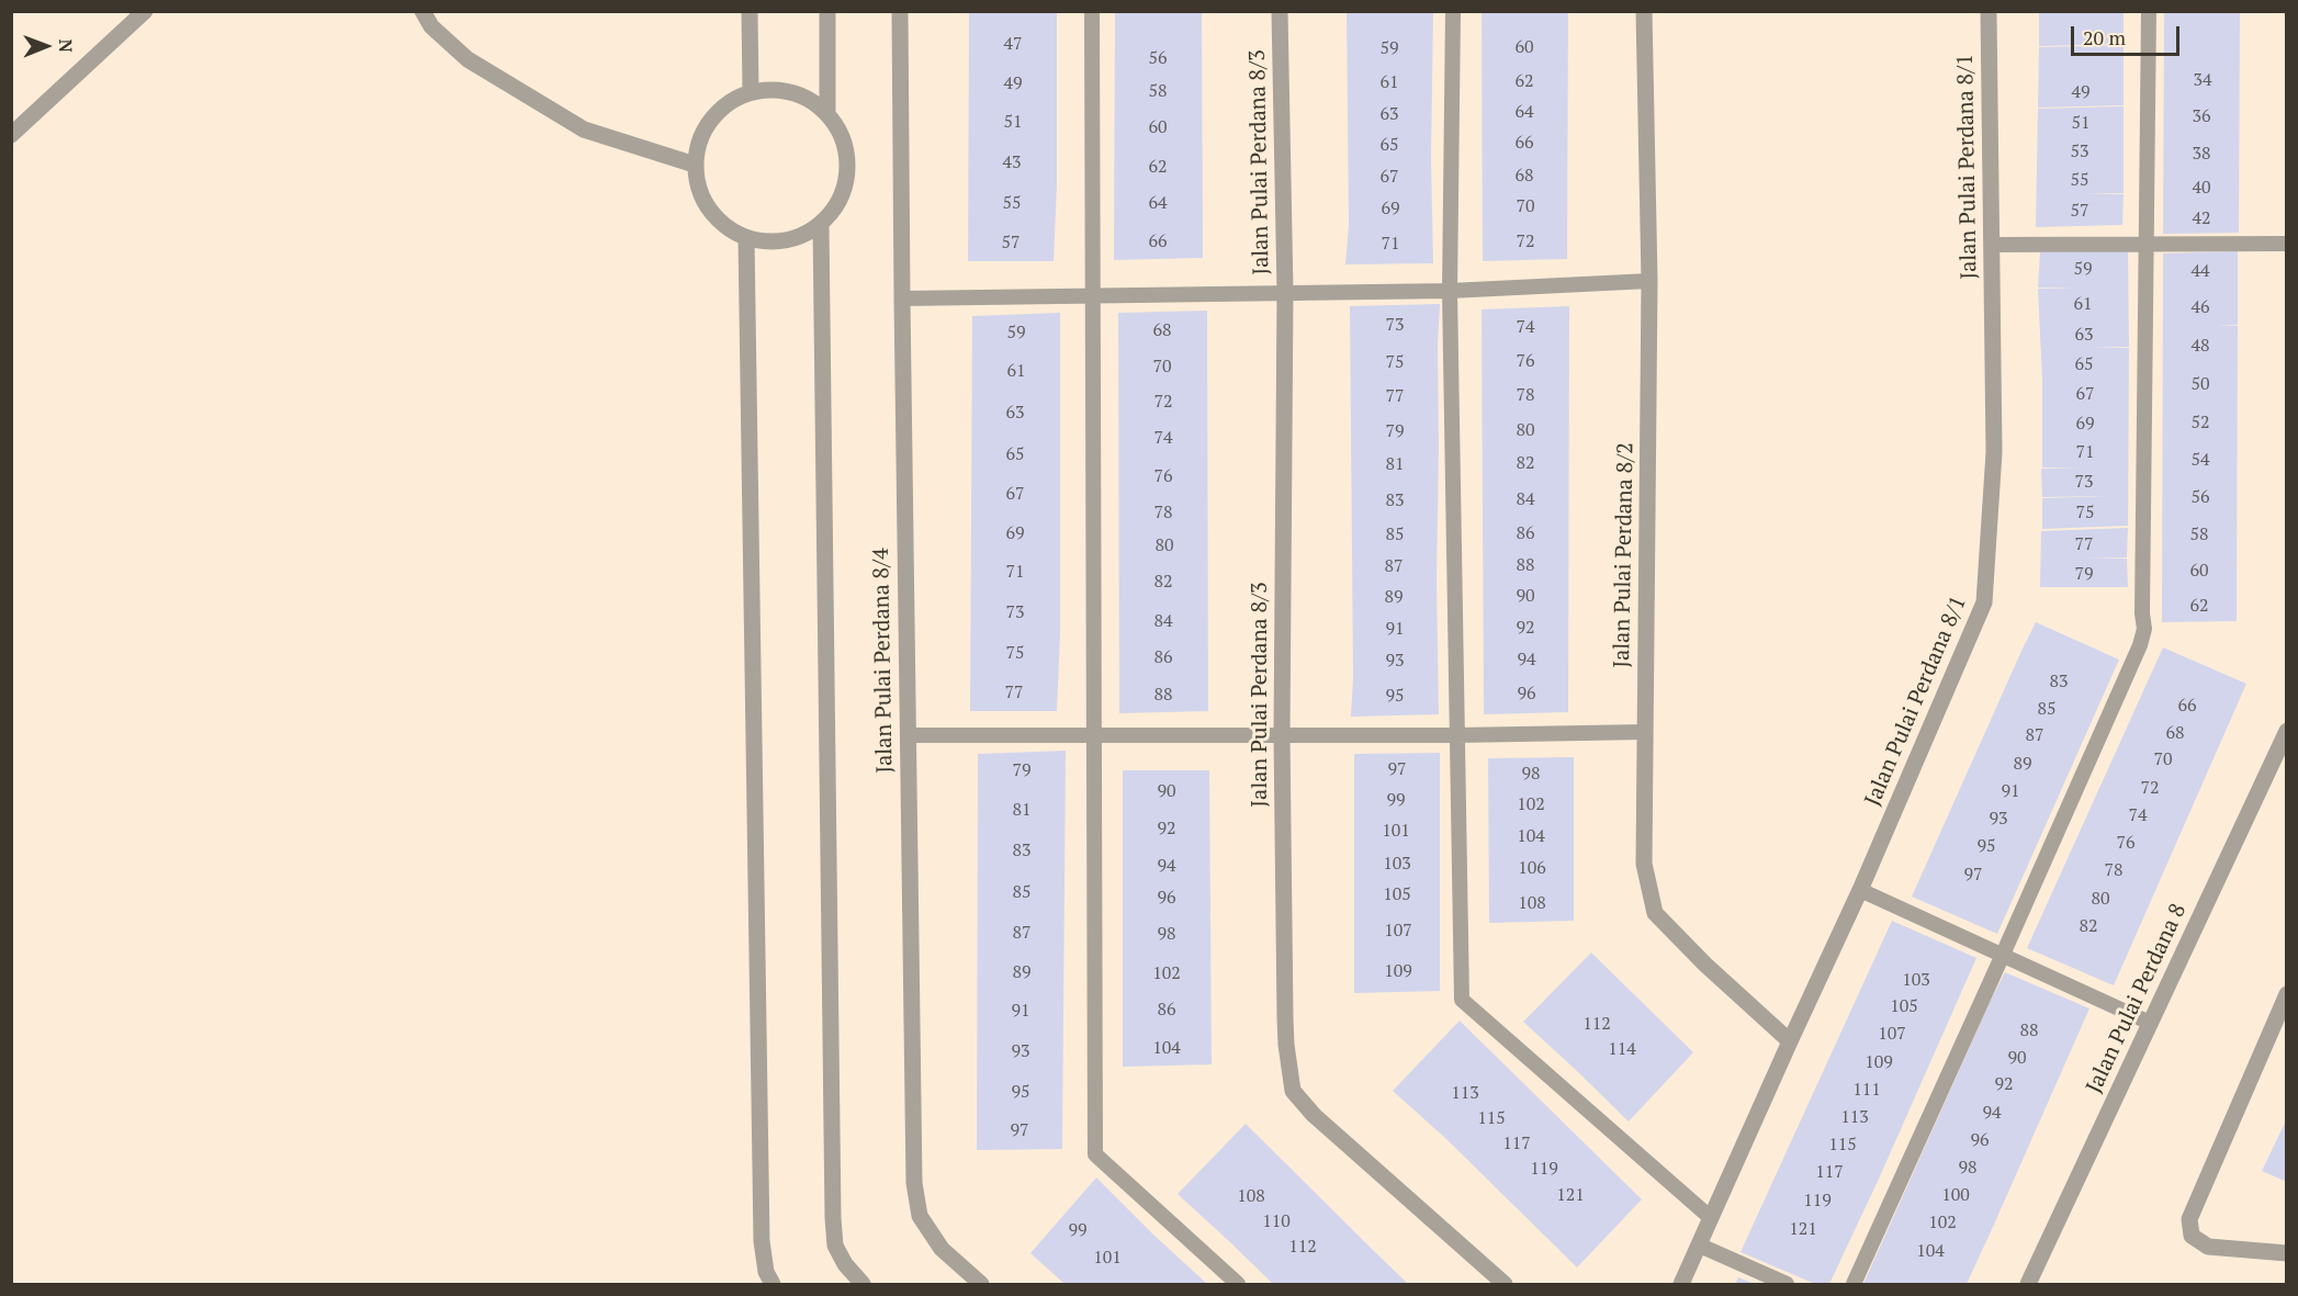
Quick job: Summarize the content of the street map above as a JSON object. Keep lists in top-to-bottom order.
{
  "streets": {
    "street": [
      "Jalan Pulai Perdana 8/3",
      "Jalan Pulai Perdana 8/1",
      "Jalan Pulai Perdana 8/2",
      "Jalan Pulai Perdana 8/4",
      "Jalan Pulai Perdana 8"
    ]
  },
  "crossings": [
    ["Jalan Pulai Perdana 8/1", "Jalan Pulai Perdana 8/2"]
  ],
  "house_numbers": [
    "47",
    "60",
    "59",
    "56",
    "34",
    "62",
    "61",
    "49",
    "58",
    "49",
    "64",
    "63",
    "36",
    "51",
    "51",
    "60",
    "66",
    "65",
    "53",
    "38",
    "43",
    "62",
    "68",
    "67",
    "55",
    "40",
    "55",
    "64",
    "70",
    "69",
    "57",
    "42",
    "66",
    "72",
    "57",
    "71",
    "59",
    "44",
    "61",
    "46",
    "73",
    "74",
    "68",
    "59",
    "63",
    "48",
    "76",
    "75",
    "65",
    "70",
    "61",
    "50",
    "67",
    "78",
    "77",
    "72",
    "63",
    "52",
    "69",
    "80",
    "79",
    "74",
    "71",
    "65",
    "54",
    "82",
    "81",
    "76",
    "73",
    "67",
    "56",
    "84",
    "83",
    "78",
    "75",
    "69",
    "86",
    "85",
    "58",
    "77",
    "80",
    "88",
    "87",
    "60",
    "71",
    "79",
    "82",
    "90",
    "89",
    "62",
    "73",
    "84",
    "92",
    "91",
    "75",
    "86",
    "94",
    "93",
    "83",
    "77",
    "96",
    "88",
    "95",
    "66",
    "85",
    "68",
    "87",
    "70",
    "89",
    "97",
    "79",
    "98",
    "72",
    "90",
    "91",
    "99",
    "102",
    "81",
    "74",
    "93",
    "92",
    "101",
    "104",
    "76",
    "95",
    "83",
    "103",
    "94",
    "106",
    "78",
    "97",
    "85",
    "105",
    "96",
    "80",
    "108",
    "82",
    "107",
    "87",
    "98",
    "109",
    "89",
    "102",
    "103",
    "105",
    "86",
    "91",
    "112",
    "88",
    "107",
    "104",
    "114",
    "93",
    "90",
    "109",
    "92",
    "111",
    "95",
    "113",
    "94",
    "113",
    "115",
    "97",
    "96",
    "117",
    "115",
    "98",
    "119",
    "117",
    "121",
    "100",
    "108",
    "119",
    "110",
    "102",
    "121",
    "99",
    "112",
    "104",
    "101"
  ],
  "scale_bar": "20 m",
  "north": "right"
}
